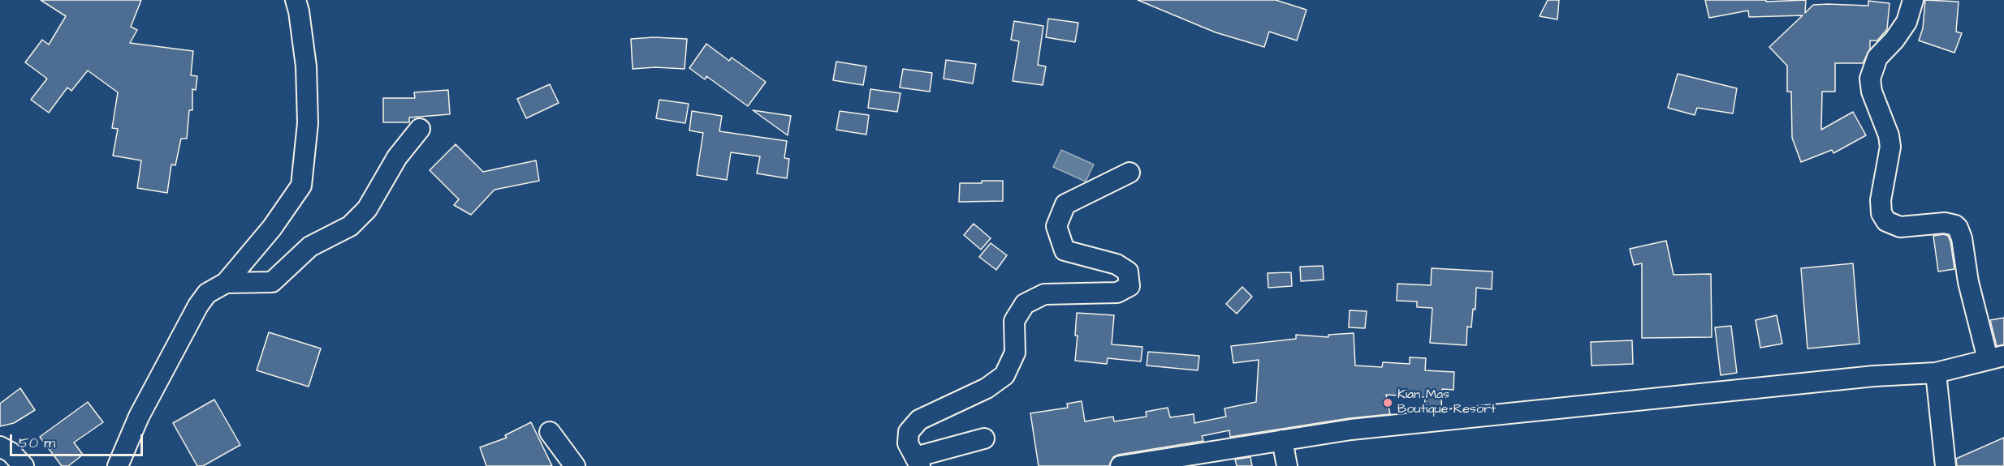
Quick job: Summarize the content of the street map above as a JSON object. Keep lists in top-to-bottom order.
{
  "places": ["Kian Mas Boutique Resort"],
  "scale_bar": "50 m"
}
